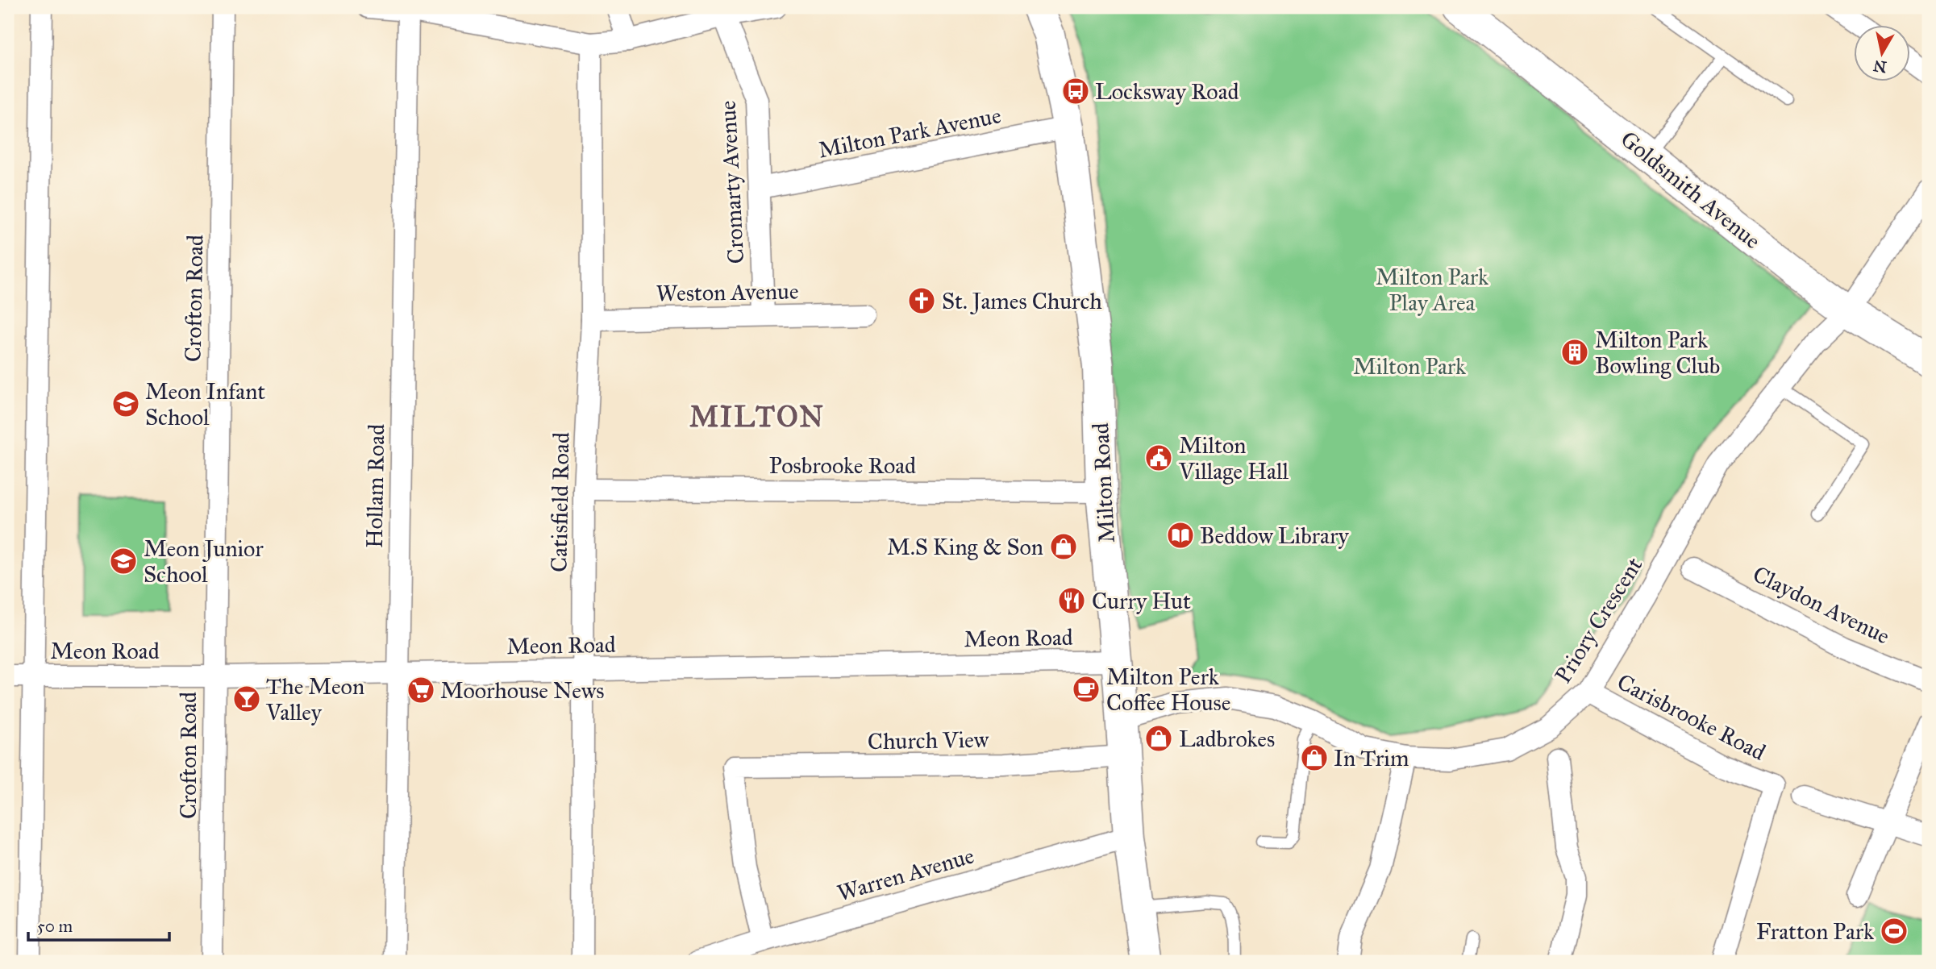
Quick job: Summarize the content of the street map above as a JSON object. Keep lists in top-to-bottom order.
{
  "streets": {
    "main road": ["Goldsmith Avenue", "Milton Road"],
    "street": [
      "Milton Park Avenue",
      "Cromarty Avenue",
      "Weston Avenue",
      "Crofton Road",
      "Posbrooke Road",
      "Hollam Road",
      "Catisfield Road",
      "Claydon Avenue",
      "Priory Crescent",
      "Meon Road",
      "Carisbrooke Road",
      "Church View",
      "Warren Avenue"
    ]
  },
  "crossings": [
    ["Milton Park Avenue", "Cromarty Avenue"],
    ["Milton Park Avenue", "Milton Road"],
    ["Cromarty Avenue", "Weston Avenue"],
    ["Goldsmith Avenue", "Priory Crescent"],
    ["Weston Avenue", "Catisfield Road"],
    ["Crofton Road", "Meon Road"],
    ["Posbrooke Road", "Milton Road"],
    ["Posbrooke Road", "Catisfield Road"],
    ["Milton Road", "Priory Crescent"],
    ["Milton Road", "Meon Road"],
    ["Milton Road", "Church View"],
    ["Milton Road", "Warren Avenue"],
    ["Hollam Road", "Meon Road"],
    ["Catisfield Road", "Meon Road"],
    ["Priory Crescent", "Carisbrooke Road"],
    ["Church View", "Warren Avenue"]
  ],
  "districts": ["MILTON"],
  "parks": ["Milton Park Play Area", "Milton Park"],
  "places": {
    "bus stop": ["Locksway Road"],
    "church": ["St. James Church"],
    "building": ["Milton Park Bowling Club"],
    "school or university": ["Meon Infant School", "Meon Junior School"],
    "public building": ["Milton Village Hall"],
    "library": ["Beddow Library"],
    "shop": ["M.S King & Son", "Ladbrokes", "In Trim"],
    "restaurant": ["Curry Hut"],
    "cafe": ["Milton Perk Coffee House"],
    "supermarket": ["Moorhouse News"],
    "bar": ["The Meon Valley"],
    "sports": ["Fratton Park"]
  },
  "scale_bar": "50 m",
  "north": "bottom"
}
